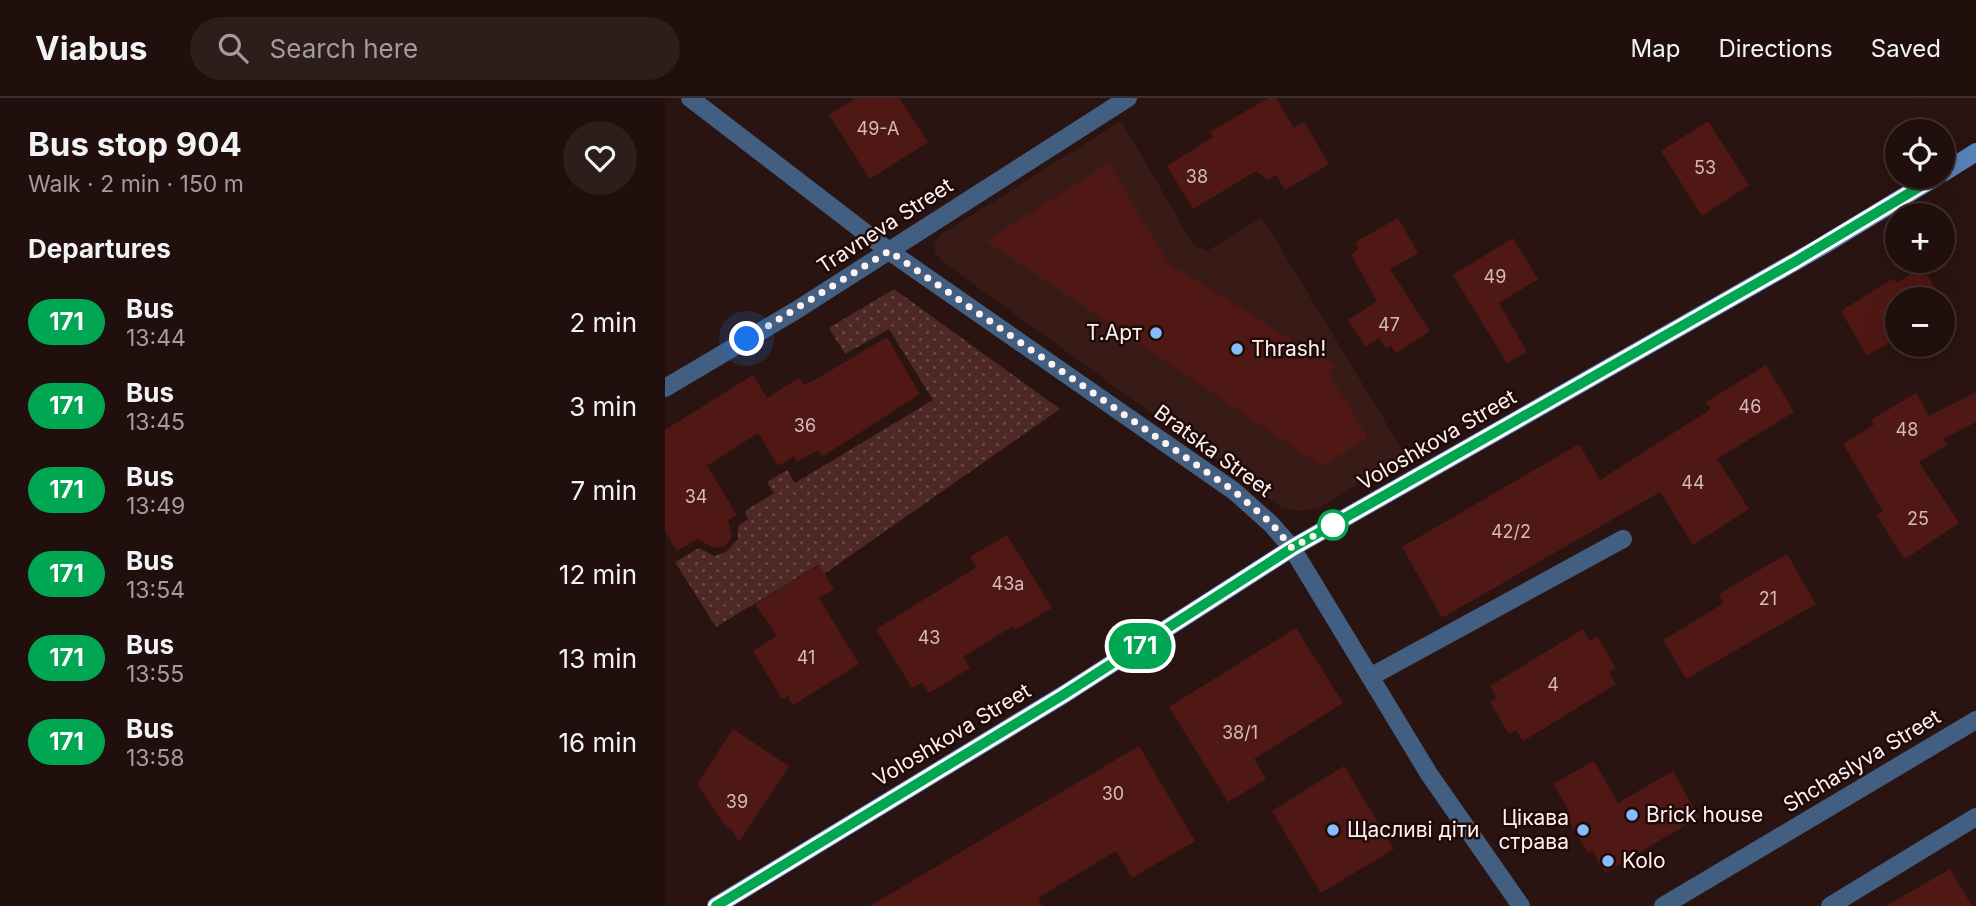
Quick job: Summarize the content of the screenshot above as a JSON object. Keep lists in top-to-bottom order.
{
  "streets": {
    "street": [
      "Travneva Street",
      "Voloshkova Street",
      "Bratska Street",
      "Shchaslyva Street"
    ]
  },
  "crossings": [
    ["Travneva Street", "Bratska Street"],
    ["Voloshkova Street", "Bratska Street"]
  ],
  "places": [
    "Т.Арт",
    "Thrash!",
    "Brick house",
    "Щасливі діти",
    "Цікава страва",
    "Kolo"
  ],
  "lines": ["bus line 171"],
  "house_numbers": [
    "49-А",
    "53",
    "38",
    "49",
    "47",
    "46",
    "36",
    "48",
    "44",
    "34",
    "25",
    "42/2",
    "43а",
    "21",
    "43",
    "41",
    "4",
    "38/1",
    "30",
    "39"
  ],
  "page": {
    "header": "Viabus",
    "search": "Search here",
    "nav": ["Map", "Directions", "Saved"],
    "heading": [
      ["Bus stop 904", "Walk · 2 min · 150 m"],
      "Departures"
    ],
    "on_map": "171",
    "map_buttons": ["+", "−"],
    "list": [
      {
        "mark": "171",
        "name": "Bus",
        "note": "13:44",
        "value": "2 min"
      },
      {
        "mark": "171",
        "name": "Bus",
        "note": "13:45",
        "value": "3 min"
      },
      {
        "mark": "171",
        "name": "Bus",
        "note": "13:49",
        "value": "7 min"
      },
      {
        "mark": "171",
        "name": "Bus",
        "note": "13:54",
        "value": "12 min"
      },
      {
        "mark": "171",
        "name": "Bus",
        "note": "13:55",
        "value": "13 min"
      },
      {
        "mark": "171",
        "name": "Bus",
        "note": "13:58",
        "value": "16 min"
      }
    ]
  }
}
